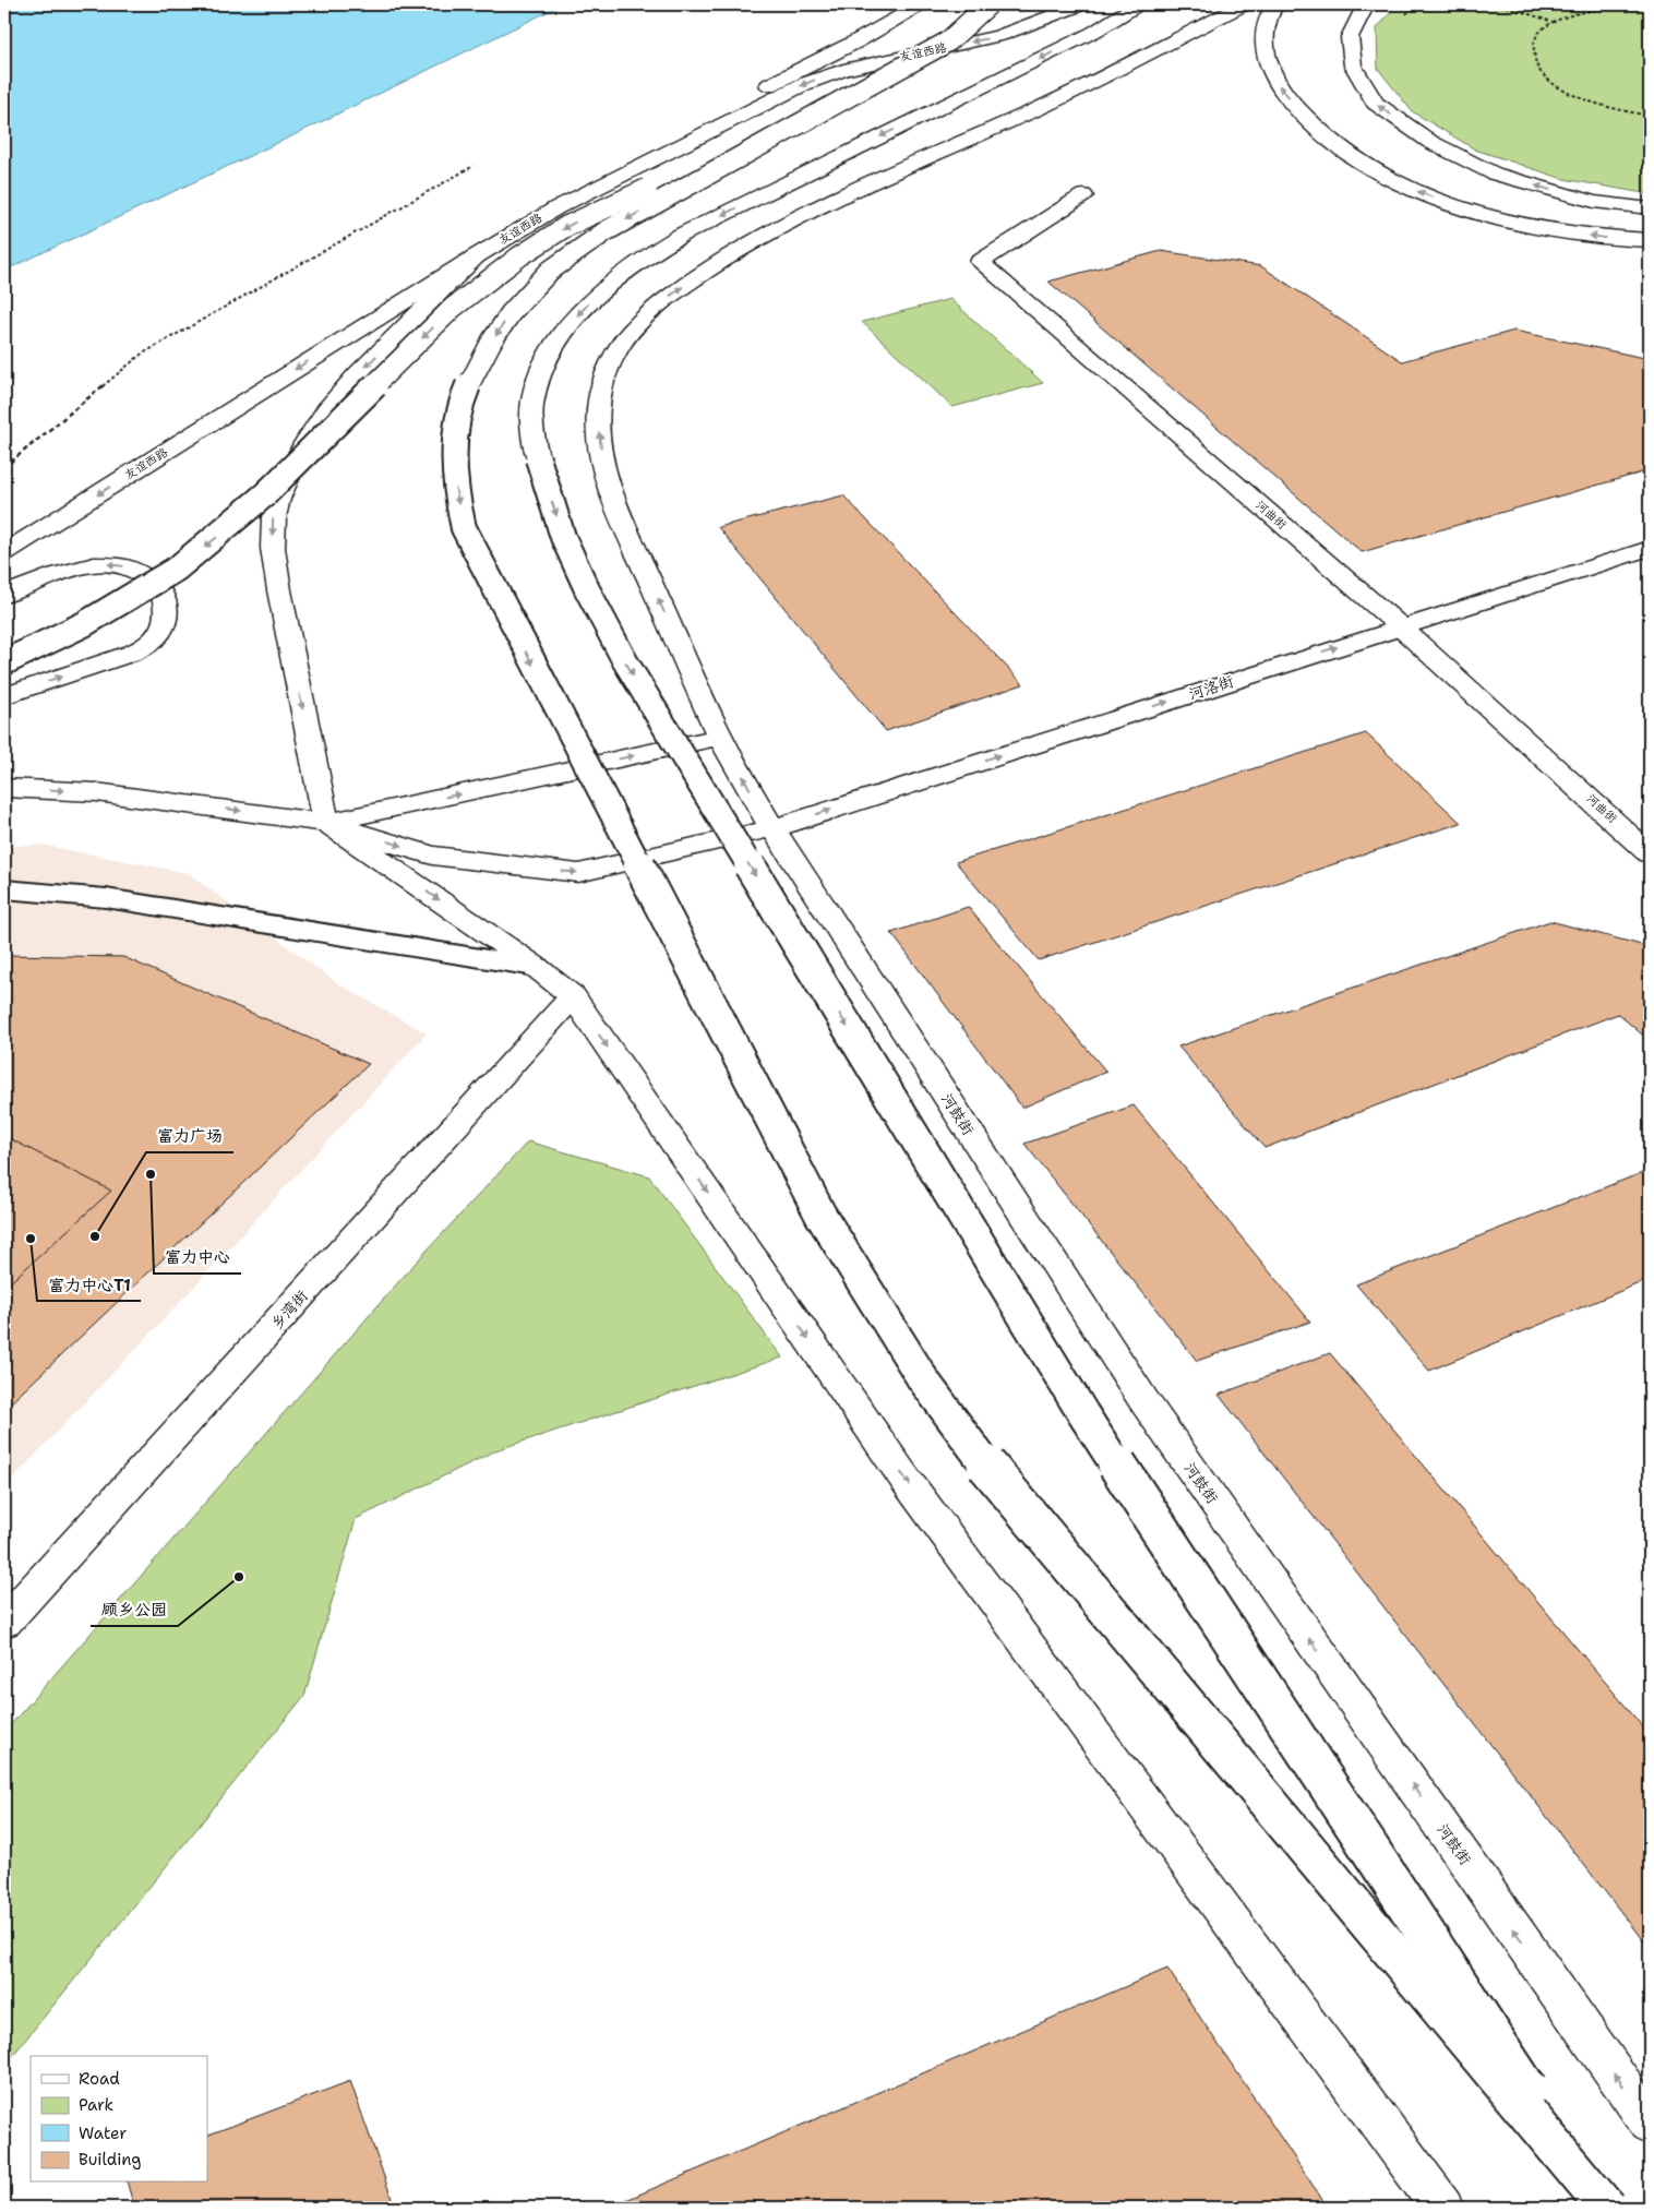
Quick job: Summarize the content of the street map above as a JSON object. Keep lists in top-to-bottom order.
{
  "streets": {
    "main road": [
      "友谊西路",
      "河曲街",
      "河洛街",
      "河鼓街",
      "乡湾街"
    ]
  },
  "crossings": [
    ["河曲街", "河洛街"],
    ["河洛街", "河鼓街"]
  ],
  "places": [
    "富力中心",
    "富力广场",
    "富力中心T1",
    "顾乡公园"
  ],
  "legend": [
    "Road",
    "Park",
    "Water",
    "Building"
  ]
}
